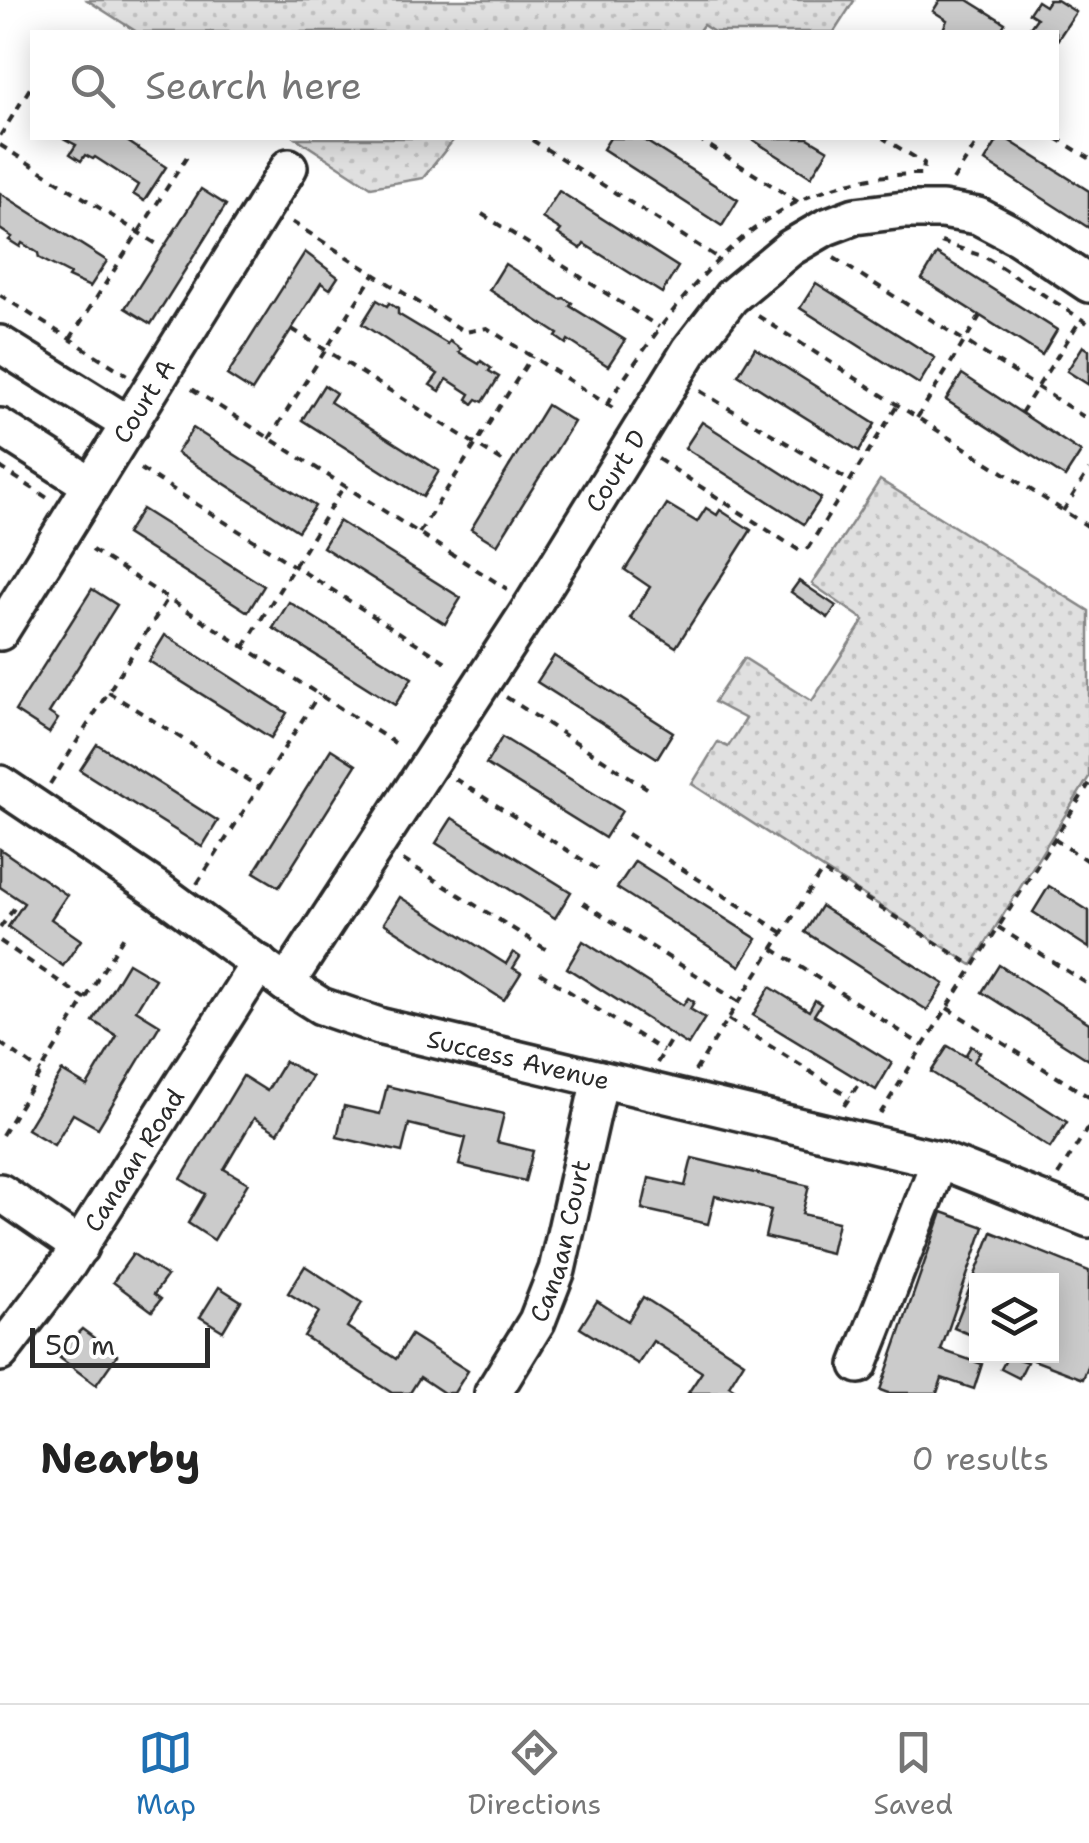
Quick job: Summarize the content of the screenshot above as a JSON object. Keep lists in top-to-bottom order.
{
  "streets": {
    "street": [
      "Court A",
      "Court D",
      "Success Avenue",
      "Canaan Road",
      "Canaan Court"
    ]
  },
  "crossings": [
    ["Court D", "Success Avenue"],
    ["Court D", "Canaan Road"],
    ["Success Avenue", "Canaan Road"],
    ["Success Avenue", "Canaan Court"]
  ],
  "scale_bar": "50 m",
  "page": {
    "search": "Search here",
    "scale": "50 m",
    "heading": ["Nearby", "0 results"],
    "nav": ["Map", "Directions", "Saved"]
  }
}
